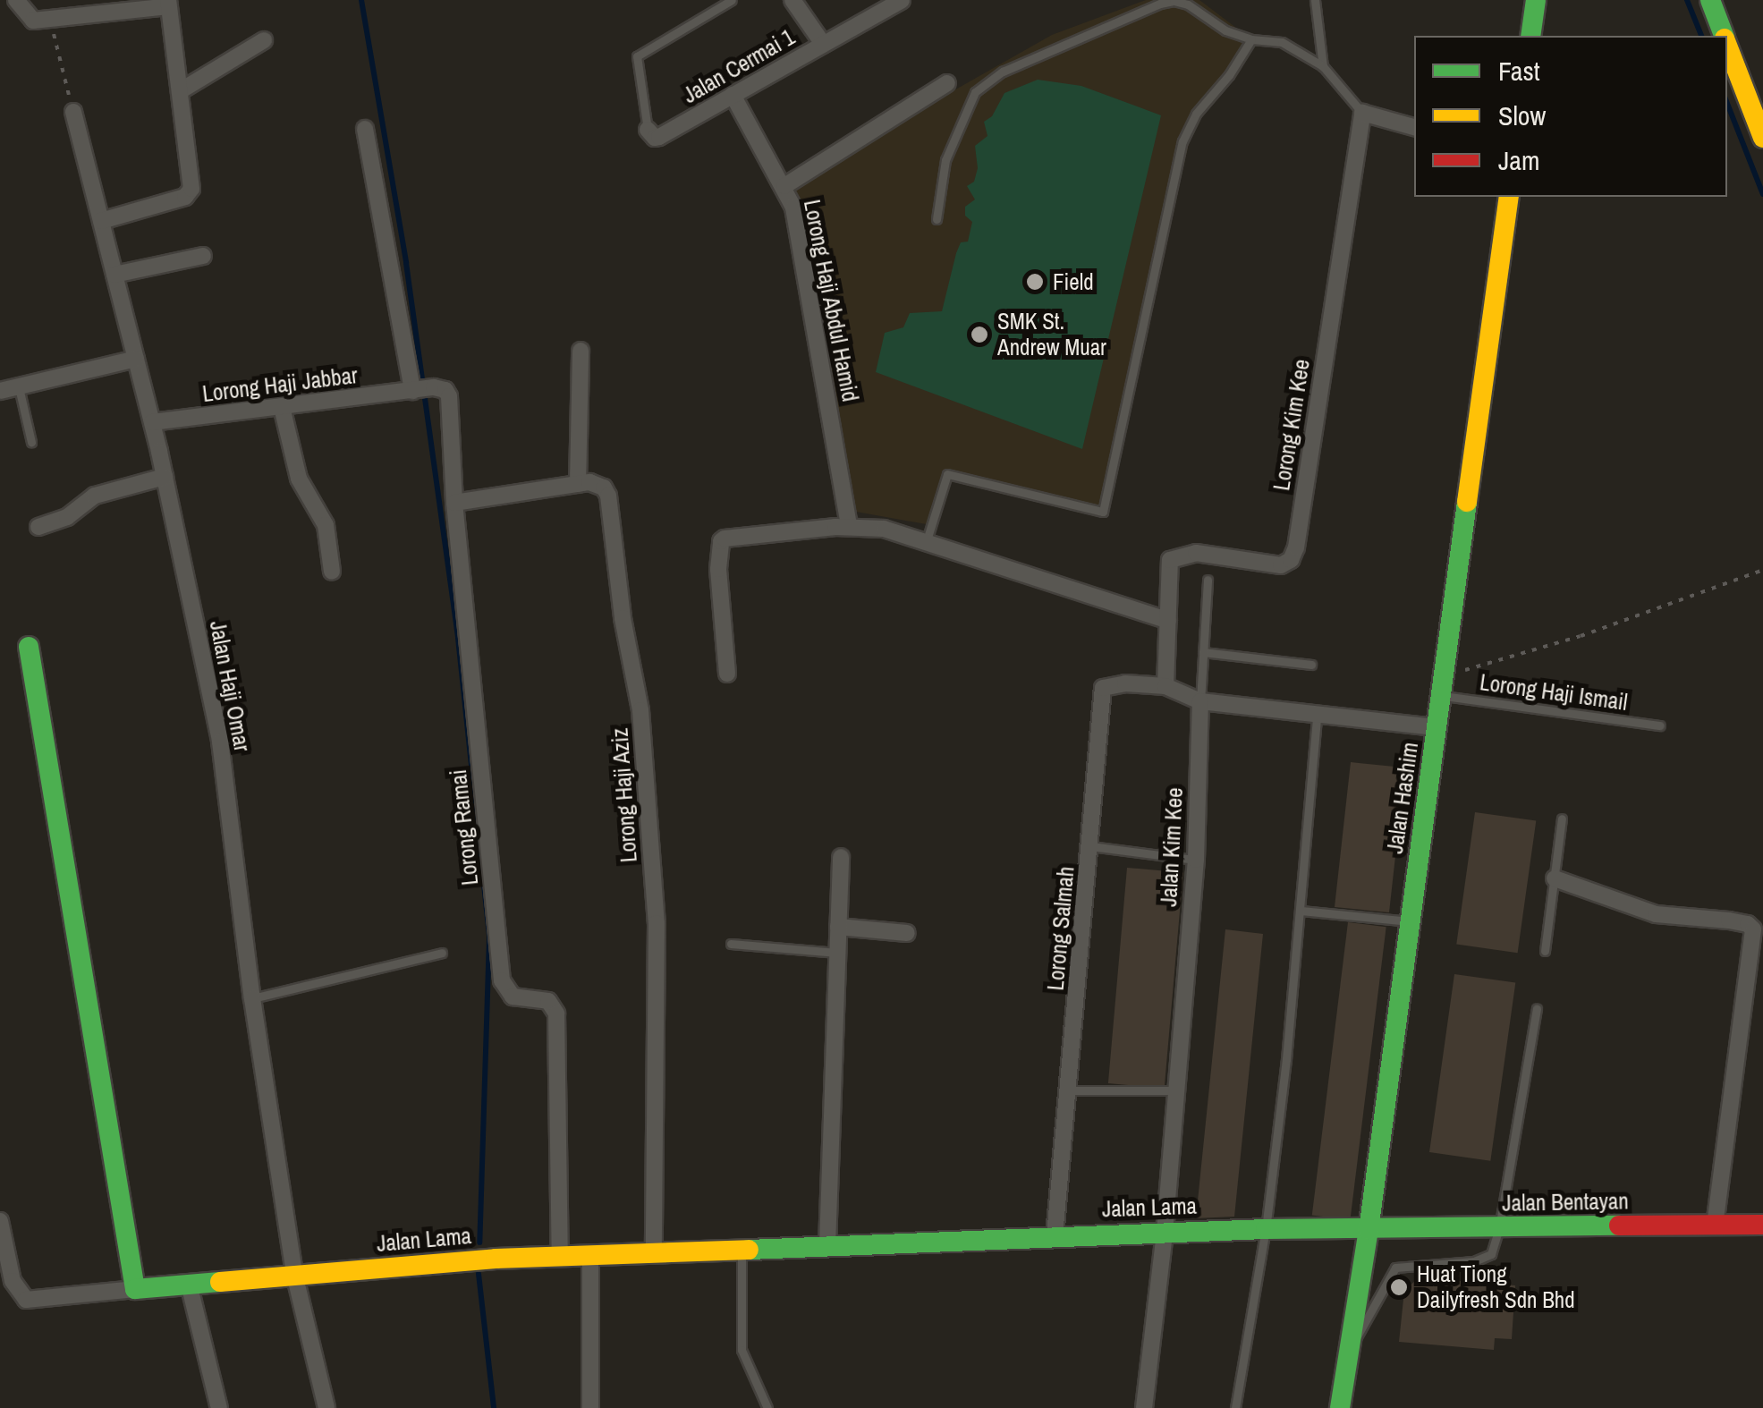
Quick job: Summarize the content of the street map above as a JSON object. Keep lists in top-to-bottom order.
{
  "streets": {
    "street": [
      "Jalan Cermai 1",
      "Lorong Haji Abdul Hamid",
      "Lorong Haji Jabbar",
      "Lorong Kim Kee",
      "Jalan Haji Omar",
      "Lorong Haji Aziz",
      "Jalan Hashim",
      "Lorong Ramai",
      "Jalan Kim Kee",
      "Lorong Salmah",
      "Jalan Bentayan",
      "Jalan Lama"
    ],
    "lane": ["Lorong Haji Ismail"]
  },
  "crossings": [
    ["Jalan Cermai 1", "Lorong Haji Abdul Hamid"],
    ["Lorong Haji Jabbar", "Jalan Haji Omar"],
    ["Lorong Haji Jabbar", "Lorong Ramai"],
    ["Jalan Haji Omar", "Jalan Lama"],
    ["Lorong Haji Ismail", "Jalan Hashim"],
    ["Lorong Haji Aziz", "Jalan Lama"],
    ["Jalan Hashim", "Jalan Bentayan"],
    ["Jalan Hashim", "Jalan Lama"],
    ["Lorong Ramai", "Jalan Lama"],
    ["Jalan Kim Kee", "Jalan Lama"],
    ["Lorong Salmah", "Jalan Lama"],
    ["Jalan Bentayan", "Jalan Lama"]
  ],
  "places": ["Field", "SMK St. Andrew Muar", "Huat Tiong Dailyfresh Sdn Bhd"],
  "legend": ["Fast", "Slow", "Jam"]
}
